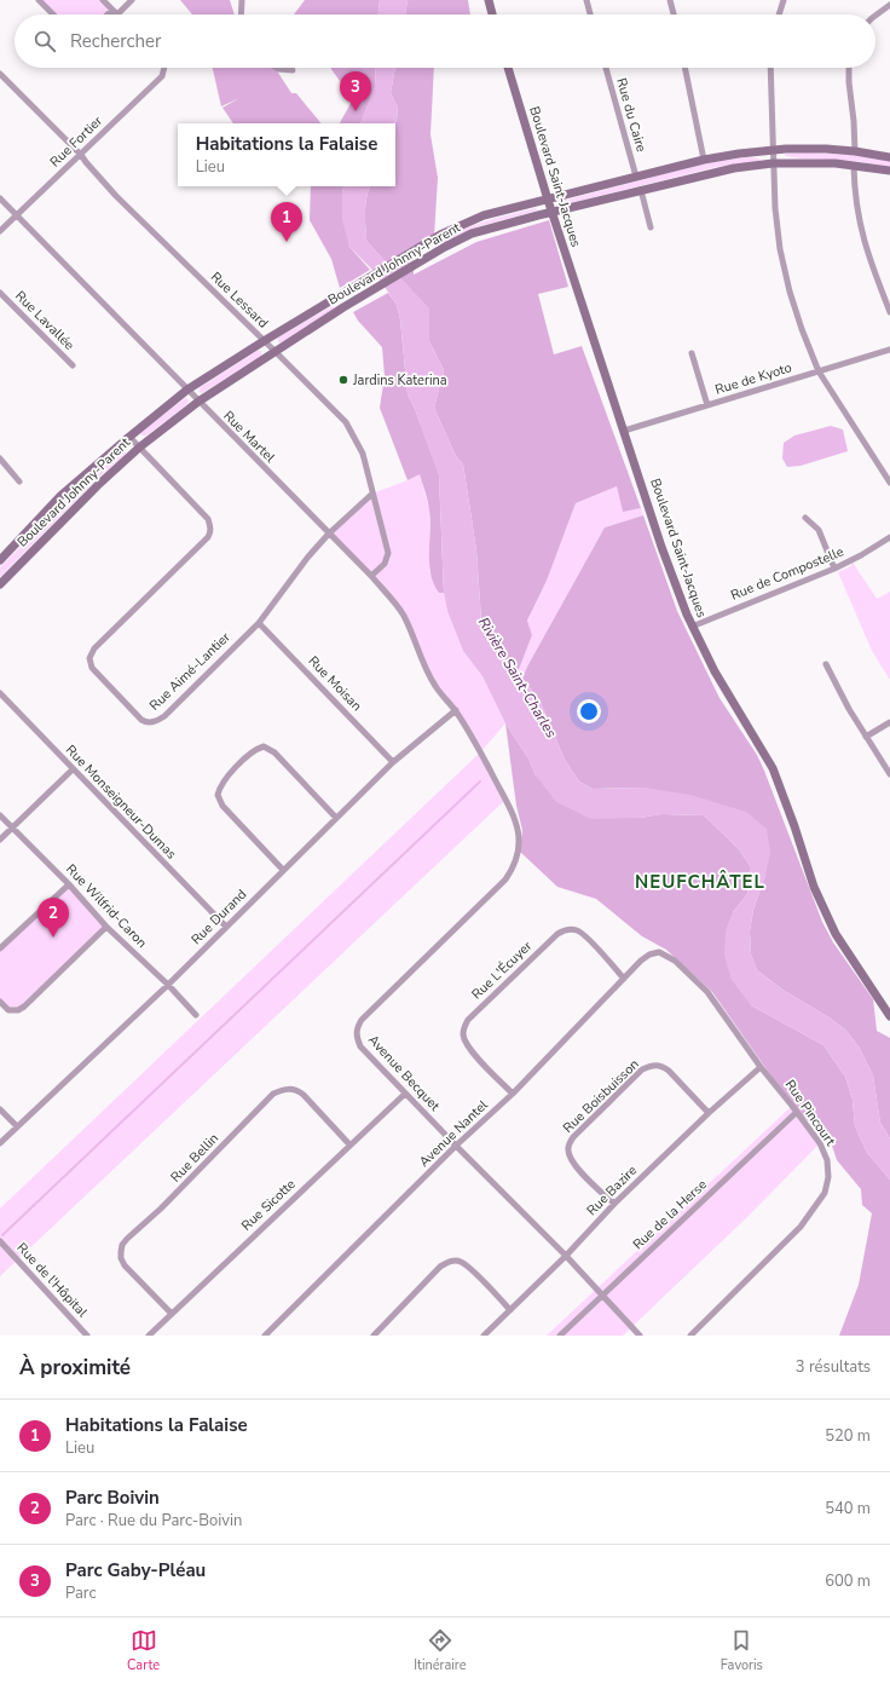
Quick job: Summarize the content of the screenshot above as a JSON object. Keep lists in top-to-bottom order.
{
  "streets": {
    "street": [
      "Rue du Caire",
      "Rue Fortier",
      "Boulevard Saint-Jacques",
      "Boulevard Johnny-Parent",
      "Rue Lessard",
      "Rue Lavallée",
      "Rue de Kyoto",
      "Rue Martel",
      "Rue de Compostelle",
      "Rue Aimé-Lantier",
      "Rue Moisan",
      "Rue Monseigneur-Dumas",
      "Rue Wilfrid-Caron",
      "Rue Durand",
      "Rue L'Écuyer",
      "Avenue Becquet",
      "Rue Boisbuisson",
      "Rue Pincourt",
      "Avenue Nantel",
      "Rue Bellin",
      "Rue Bazire",
      "Rue Sicotte",
      "Rue de la Herse",
      "Rue de l'Hôpital"
    ]
  },
  "crossings": [
    ["Rue du Caire", "Boulevard Johnny-Parent"],
    ["Rue Fortier", "Rue Lessard"],
    ["Rue Fortier", "Rue Martel"],
    ["Boulevard Saint-Jacques", "Boulevard Johnny-Parent"],
    ["Boulevard Saint-Jacques", "Rue de Kyoto"],
    ["Boulevard Saint-Jacques", "Rue de Compostelle"],
    ["Boulevard Johnny-Parent", "Rue Lessard"],
    ["Boulevard Johnny-Parent", "Rue Martel"],
    ["Boulevard Johnny-Parent", "Rue Aimé-Lantier"],
    ["Rue Lessard", "Rue Martel"],
    ["Rue Lessard", "Rue Aimé-Lantier"],
    ["Rue Martel", "Rue Aimé-Lantier"],
    ["Rue Martel", "Rue Durand"],
    ["Rue Martel", "Avenue Becquet"],
    ["Rue Aimé-Lantier", "Rue Moisan"],
    ["Rue Moisan", "Rue Durand"],
    ["Rue Monseigneur-Dumas", "Rue Durand"],
    ["Rue Wilfrid-Caron", "Rue Durand"],
    ["Rue Durand", "Avenue Becquet"],
    ["Rue L'Écuyer", "Avenue Nantel"],
    ["Avenue Becquet", "Avenue Nantel"],
    ["Avenue Becquet", "Rue Bazire"],
    ["Avenue Becquet", "Rue Sicotte"],
    ["Avenue Becquet", "Rue de la Herse"],
    ["Rue Boisbuisson", "Rue Bazire"],
    ["Rue Pincourt", "Avenue Nantel"],
    ["Rue Pincourt", "Rue Bazire"],
    ["Rue Pincourt", "Rue de la Herse"],
    ["Rue Bellin", "Rue Sicotte"]
  ],
  "districts": ["NEUFCHÂTEL"],
  "water": ["Rivière Saint-Charles"],
  "places": ["Jardins Katerina"],
  "page": {
    "search": "Rechercher",
    "pins": ["3", "1", "2"],
    "popup": ["Habitations la Falaise", "Lieu"],
    "heading": ["À proximité", "3 résultats"],
    "list": [
      {
        "mark": "1",
        "name": "Habitations la Falaise",
        "note": "Lieu",
        "value": "520 m"
      },
      {
        "mark": "2",
        "name": "Parc Boivin",
        "note": "Parc · Rue du Parc-Boivin",
        "value": "540 m"
      },
      {
        "mark": "3",
        "name": "Parc Gaby-Pléau",
        "note": "Parc",
        "value": "600 m"
      }
    ],
    "nav": ["Carte", "Itinéraire", "Favoris"]
  }
}
